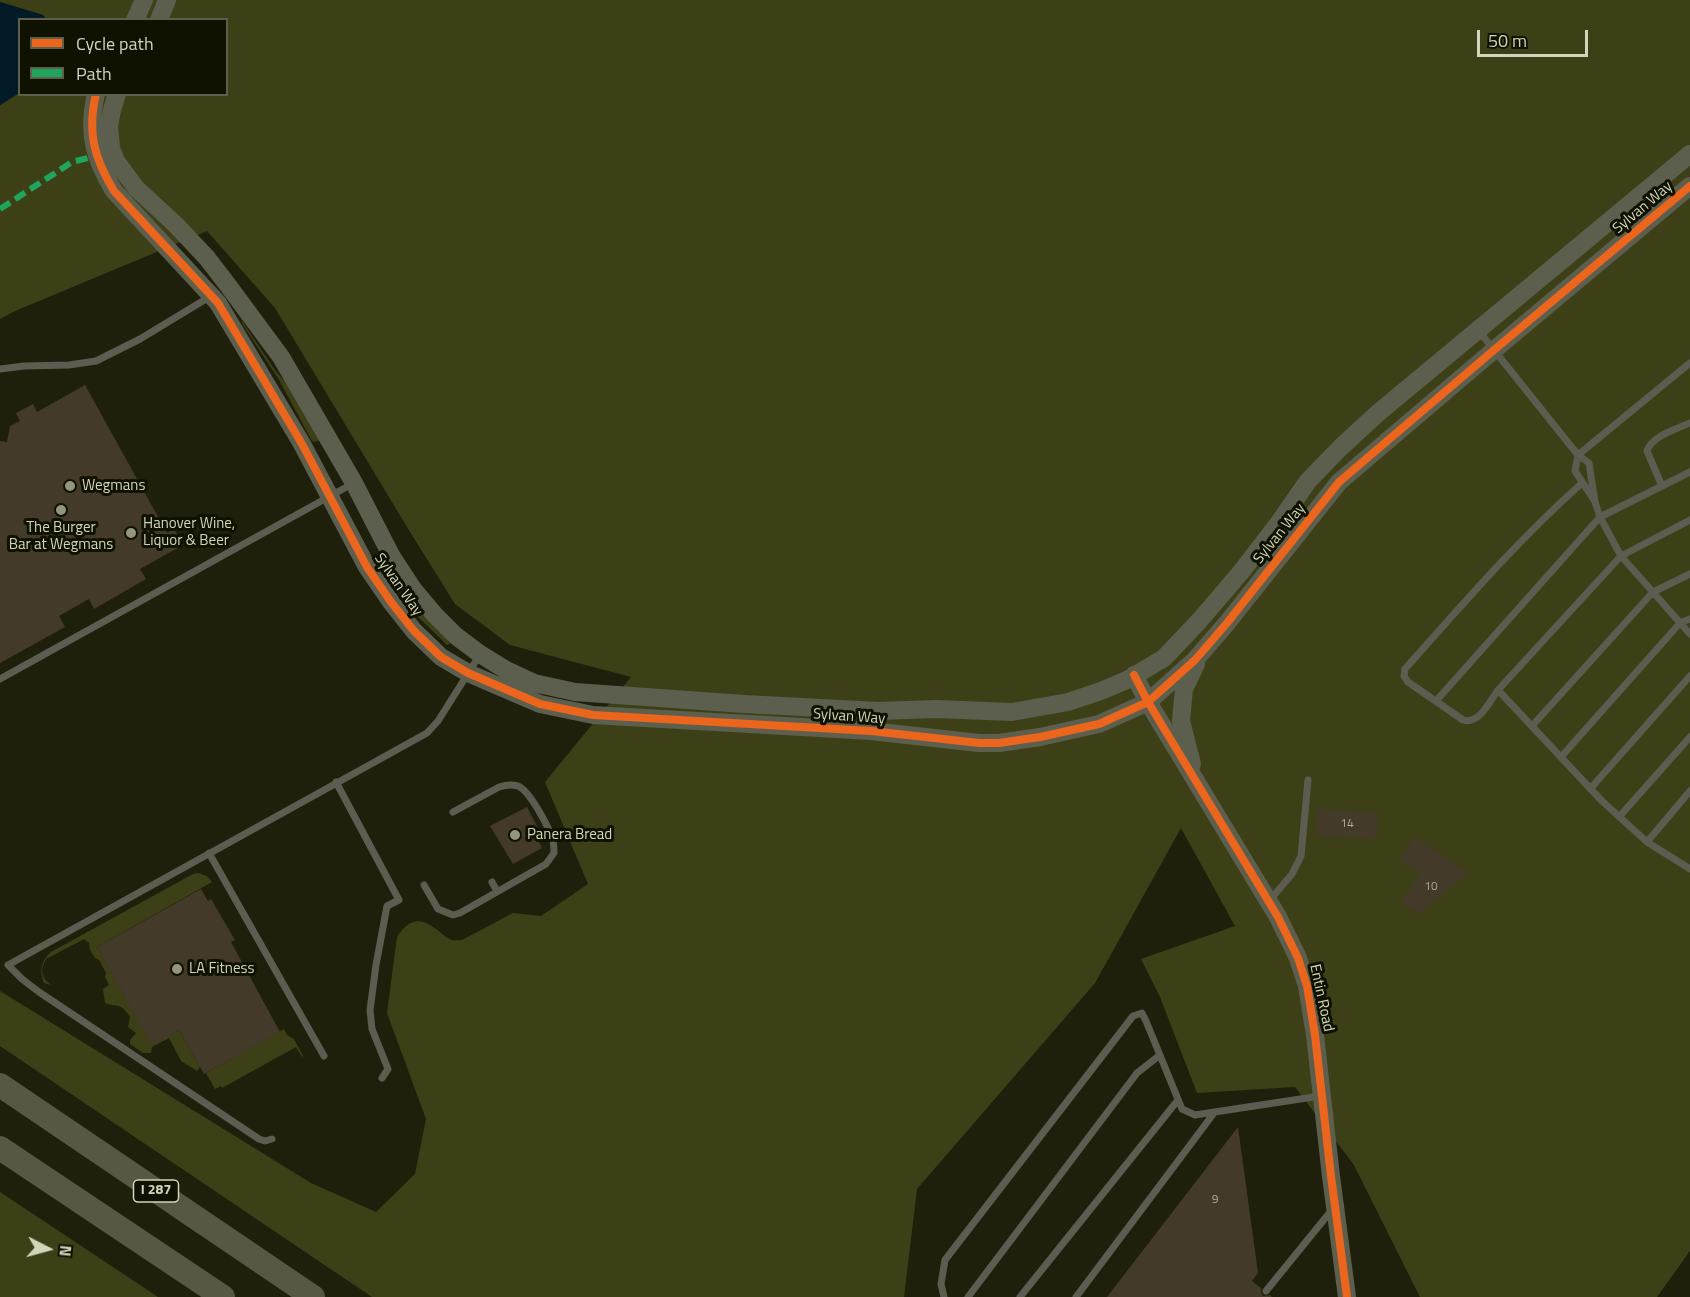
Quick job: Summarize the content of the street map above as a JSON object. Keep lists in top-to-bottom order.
{
  "streets": {
    "highway": ["I 287"],
    "street": ["Sylvan Way", "Entin Road"]
  },
  "crossings": [
    ["Sylvan Way", "Entin Road"]
  ],
  "places": [
    "Wegmans",
    "The Burger Bar at Wegmans",
    "Hanover Wine, Liquor & Beer",
    "Panera Bread",
    "LA Fitness"
  ],
  "house_numbers": ["14", "10", "9"],
  "legend": ["Cycle path", "Path"],
  "scale_bar": "50 m",
  "north": "right"
}
